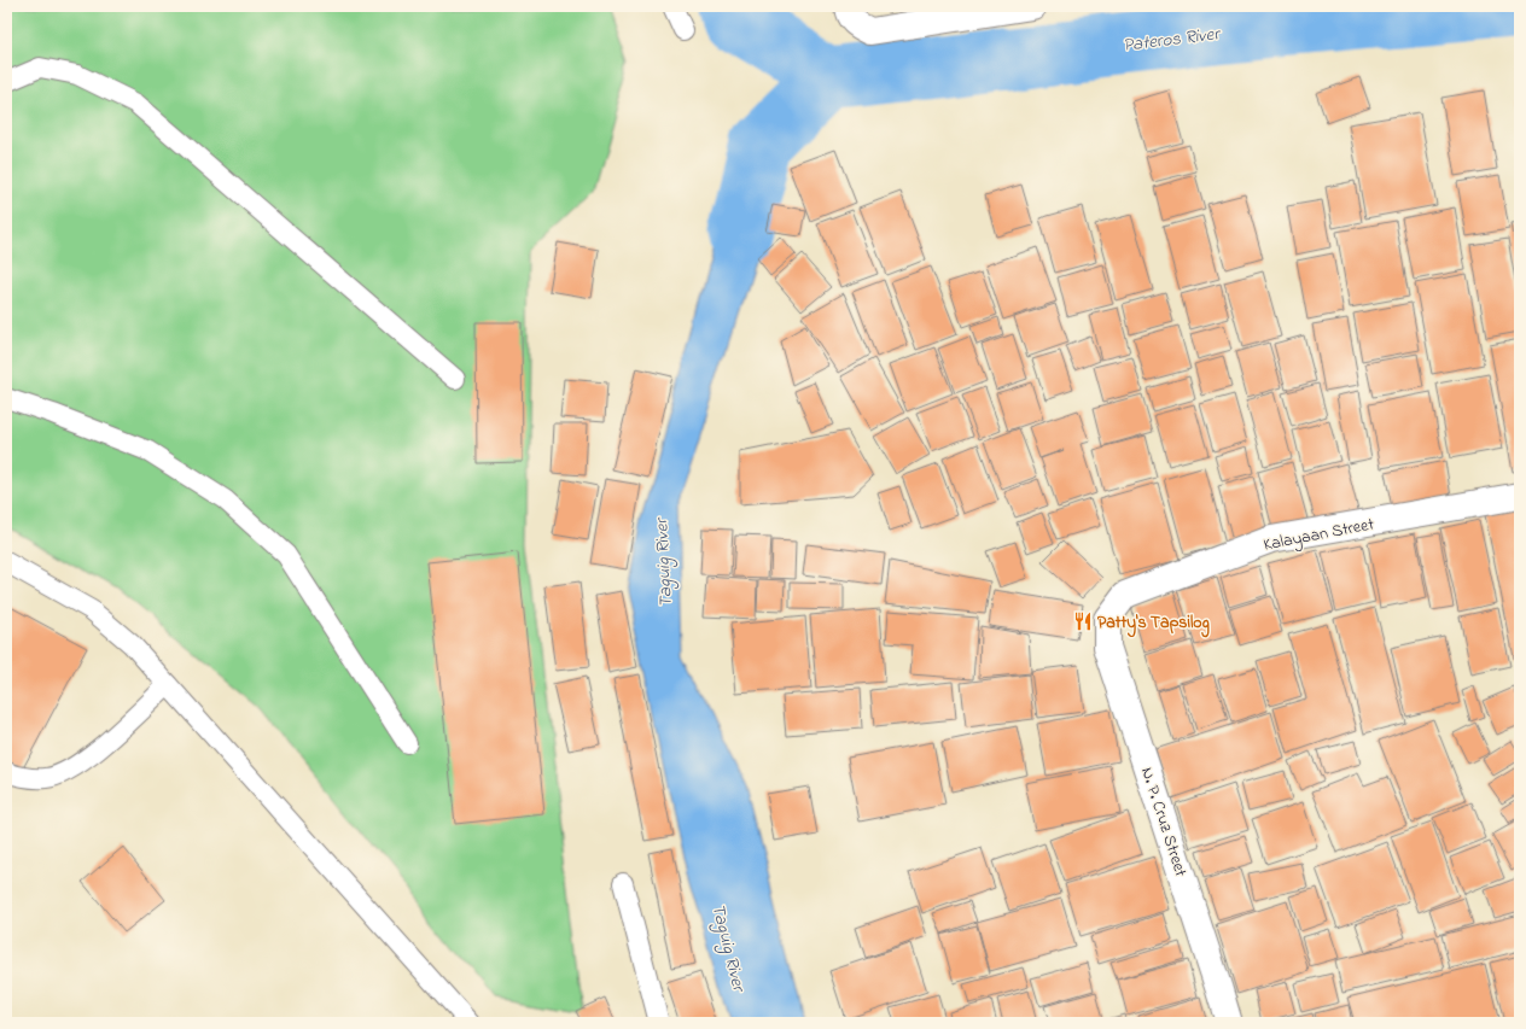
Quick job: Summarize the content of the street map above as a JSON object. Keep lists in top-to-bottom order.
{
  "streets": {
    "street": ["Kalayaan Street", "N. P. Cruz Street"]
  },
  "crossings": [
    ["Kalayaan Street", "N. P. Cruz Street"]
  ],
  "water": ["Pateros River", "Taguig River"],
  "places": {
    "restaurant": ["Patty's Tapsilog"]
  }
}
